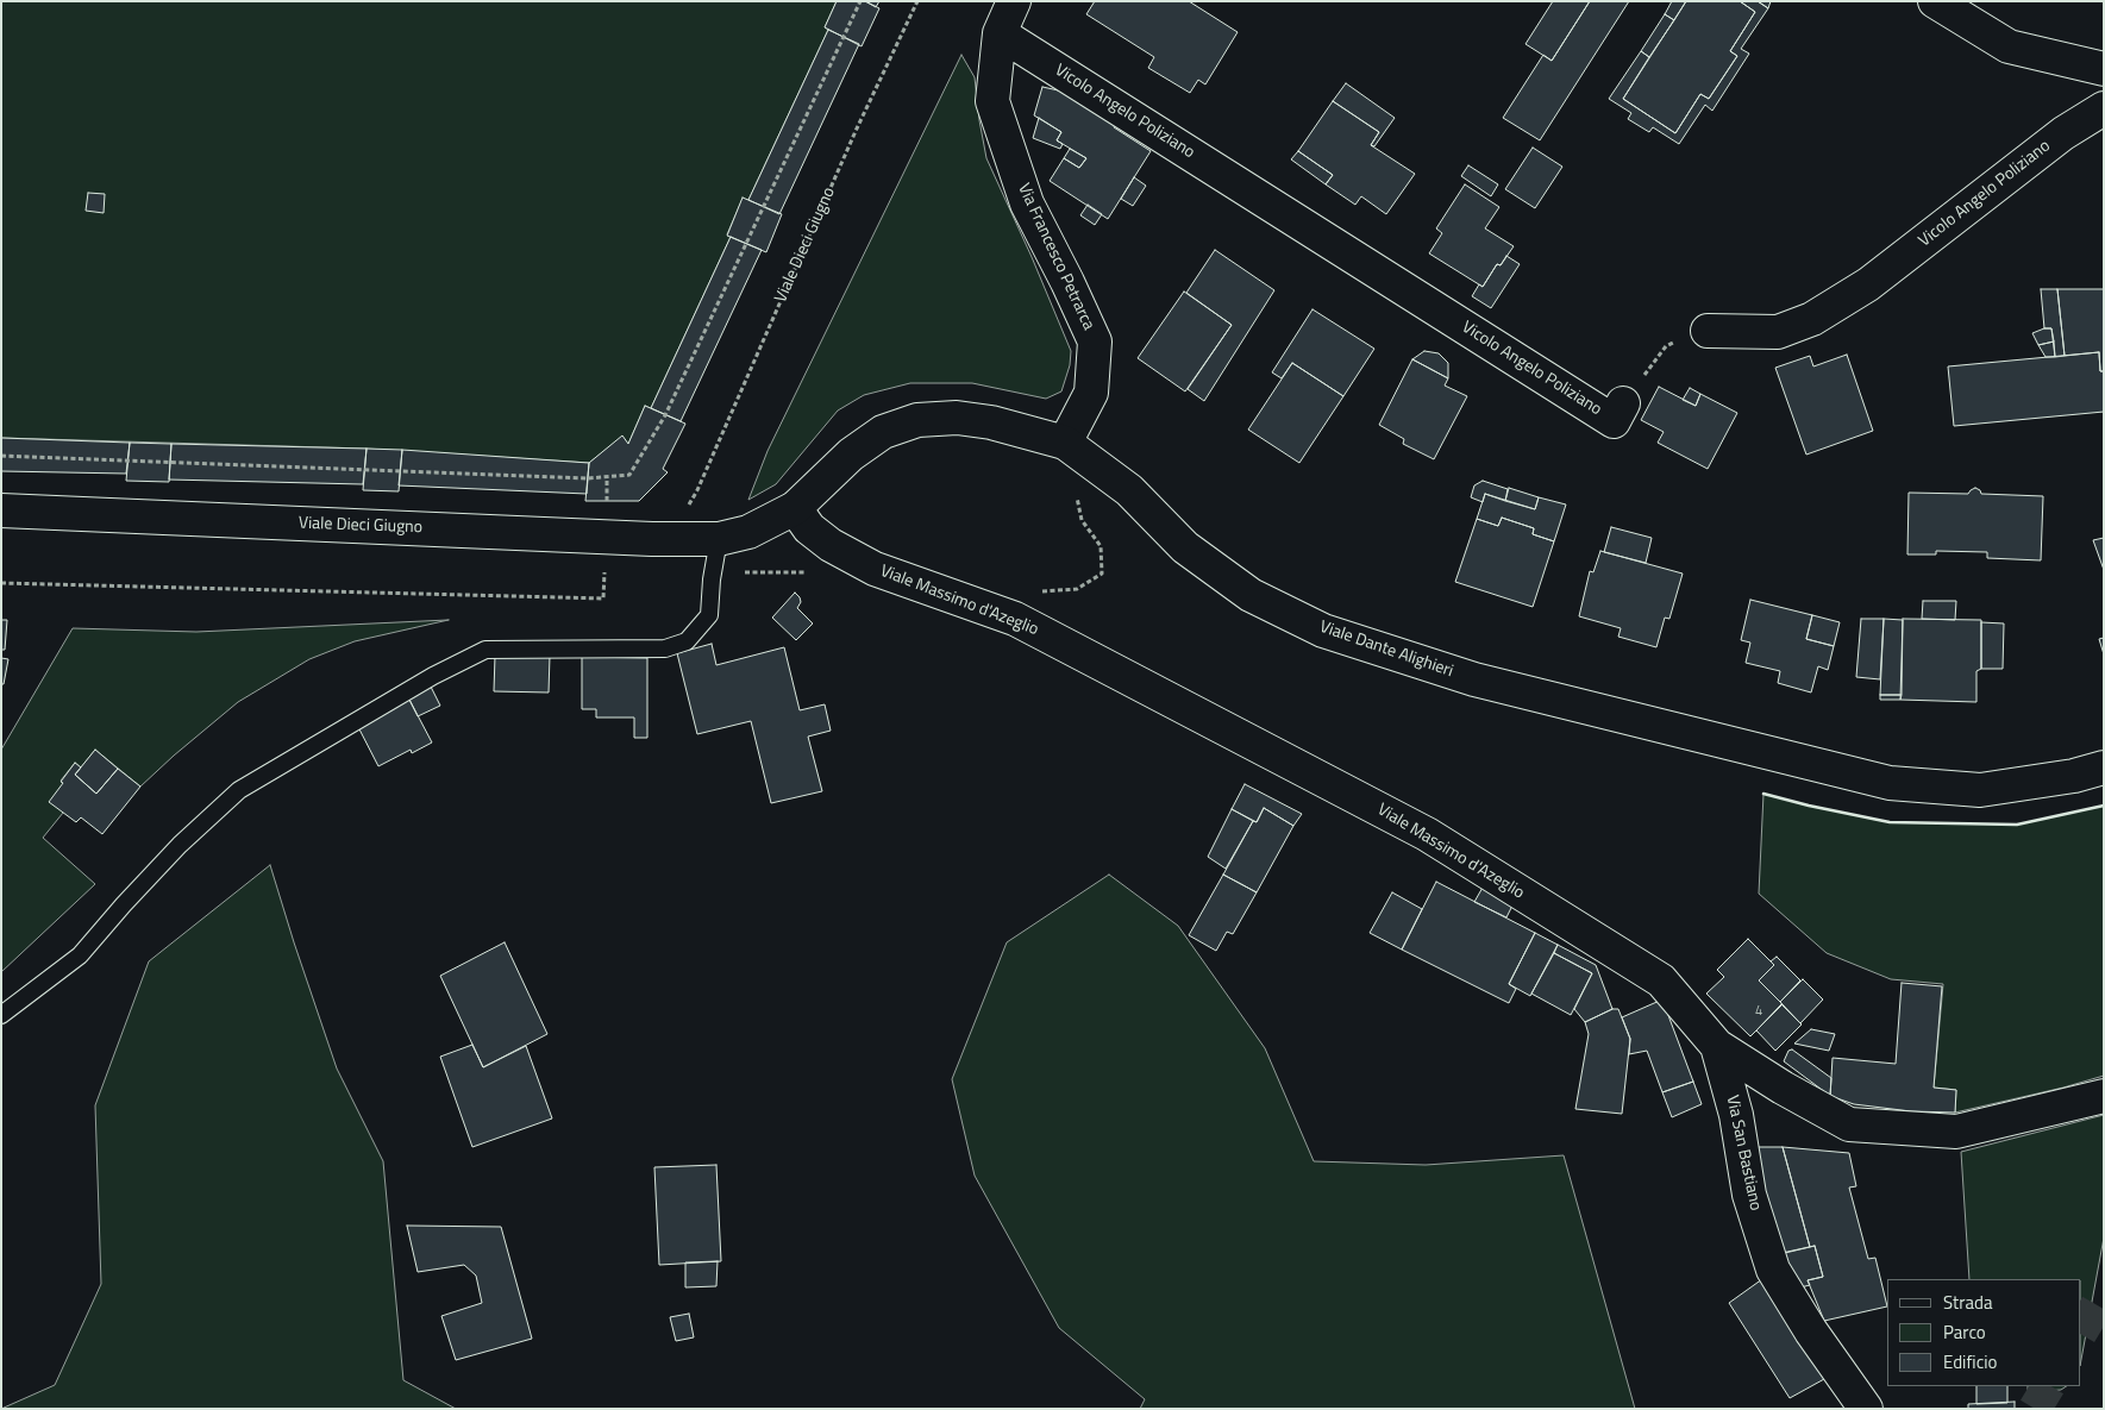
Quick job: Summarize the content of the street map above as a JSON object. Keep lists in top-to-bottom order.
{
  "streets": {
    "street": [
      "Vicolo Angelo Poliziano",
      "Viale Dieci Giugno",
      "Via Francesco Petrarca",
      "Viale Massimo d'Azeglio",
      "Viale Dante Alighieri",
      "Via San Bastiano"
    ]
  },
  "crossings": [
    ["Vicolo Angelo Poliziano", "Via Francesco Petrarca"],
    ["Viale Dieci Giugno", "Viale Dante Alighieri"],
    ["Via Francesco Petrarca", "Viale Dante Alighieri"],
    ["Viale Massimo d'Azeglio", "Viale Dante Alighieri"],
    ["Viale Massimo d'Azeglio", "Via San Bastiano"]
  ],
  "house_numbers": ["4"],
  "legend": ["Strada", "Parco", "Edificio"]
}
